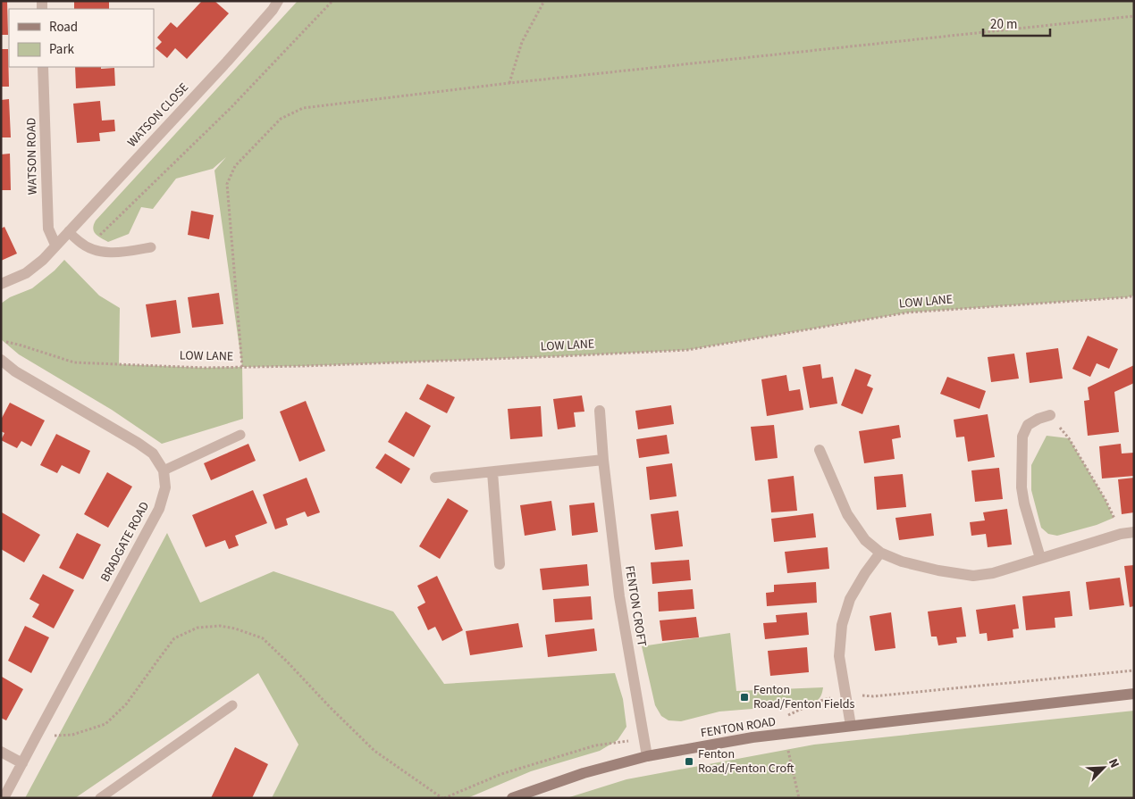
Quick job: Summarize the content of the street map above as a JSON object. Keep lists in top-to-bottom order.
{
  "streets": {
    "street": [
      "WATSON CLOSE",
      "WATSON ROAD",
      "BRADGATE ROAD",
      "FENTON CROFT",
      "FENTON ROAD"
    ],
    "path": ["LOW LANE"]
  },
  "crossings": [
    ["WATSON CLOSE", "WATSON ROAD"],
    ["FENTON CROFT", "FENTON ROAD"]
  ],
  "places": {
    "transit": ["Fenton Road/Fenton Fields", "Fenton Road/Fenton Croft"]
  },
  "legend": ["Road", "Park"],
  "scale_bar": "20 m",
  "north": "top right"
}
